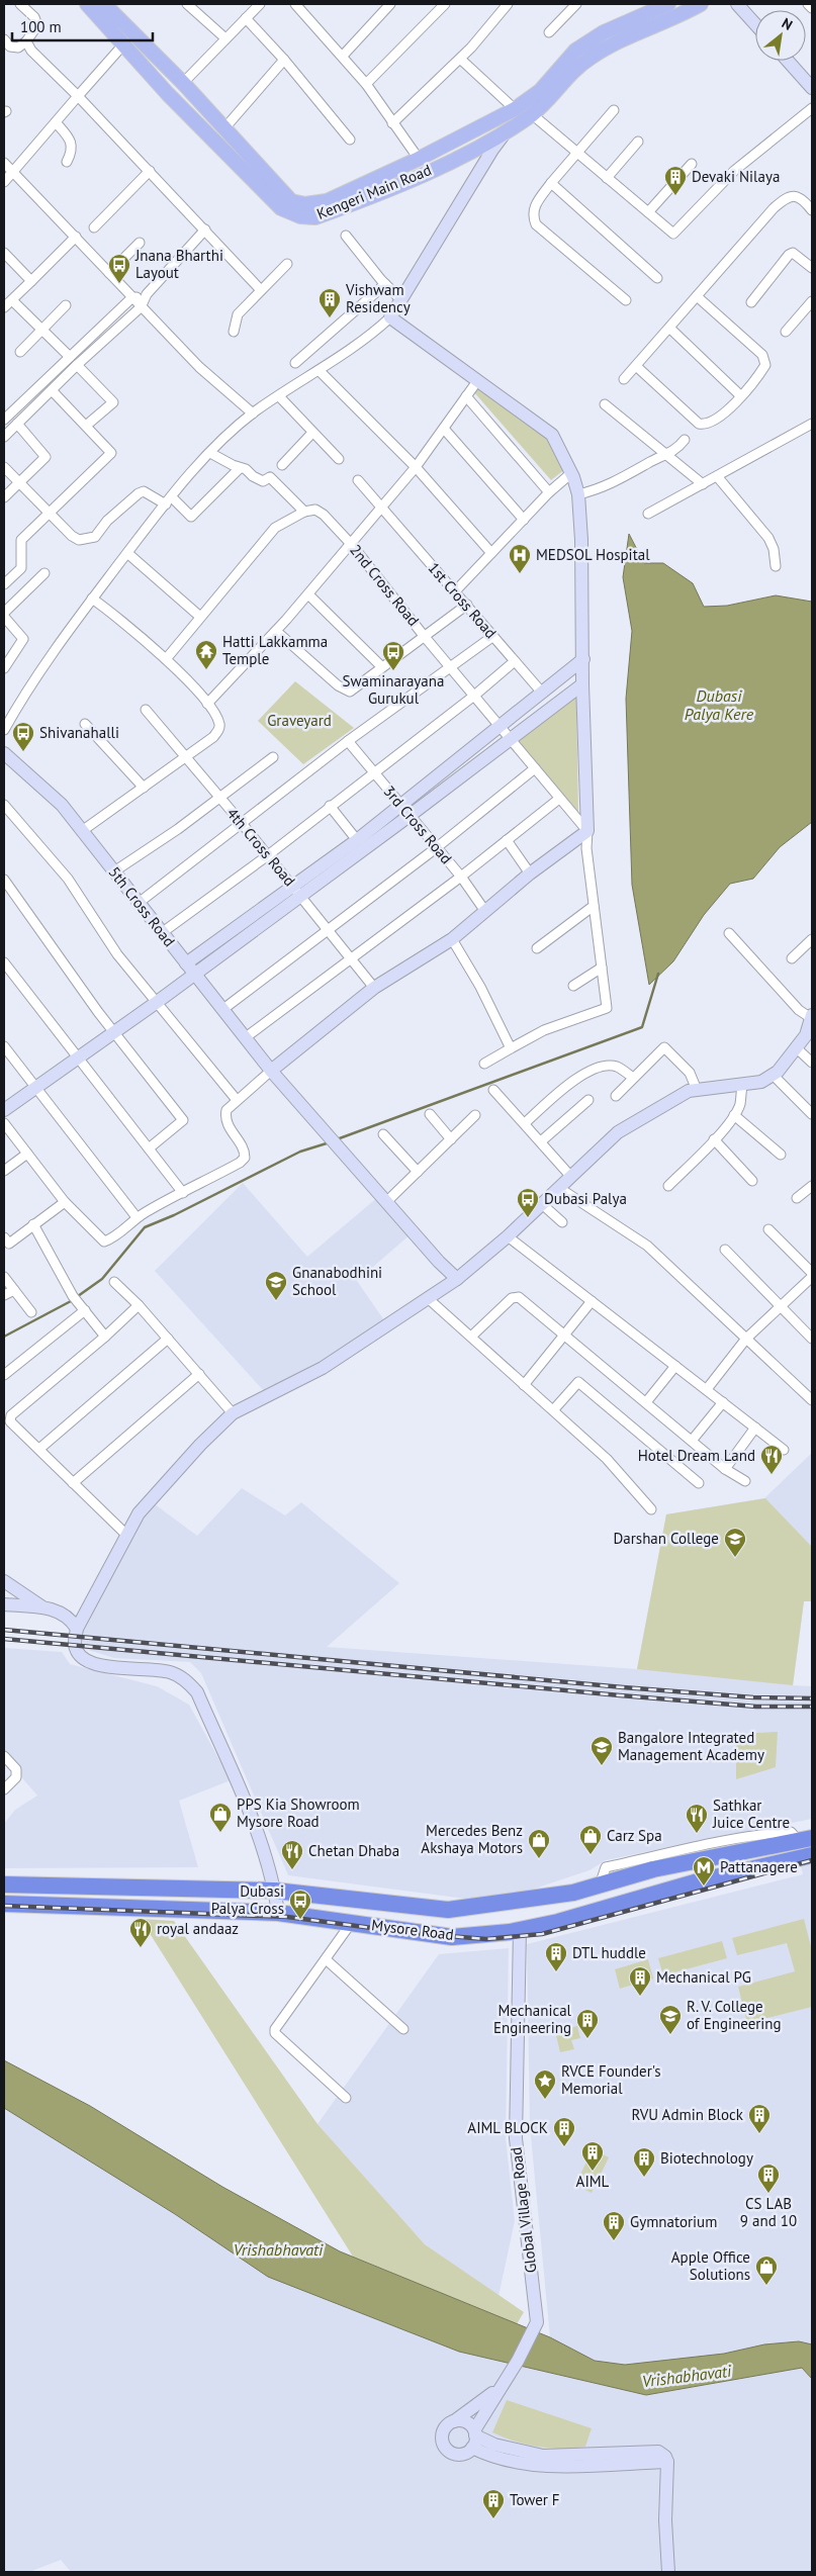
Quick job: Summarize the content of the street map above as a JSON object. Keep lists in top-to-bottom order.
{
  "streets": {
    "highway": ["Mysore Road"],
    "main road": ["Kengeri Main Road"],
    "street": [
      "2nd Cross Road",
      "1st Cross Road",
      "3rd Cross Road",
      "4th Cross Road",
      "5th Cross Road",
      "Global Village Road"
    ]
  },
  "crossings": [
    ["Mysore Road", "Global Village Road"]
  ],
  "water": ["Dubasi Palya Kere", "Vrishabhavati"],
  "parks": ["Graveyard"],
  "places": {
    "building": [
      "Devaki Nilaya",
      "Vishwam Residency",
      "DTL huddle",
      "Mechanical PG",
      "Mechanical Engineering",
      "RVU Admin Block",
      "AIML BLOCK",
      "AIML",
      "Biotechnology",
      "CS LAB 9 and 10",
      "Gymnatorium",
      "Tower F"
    ],
    "bus stop": [
      "Jnana Bharthi Layout",
      "Swaminarayana Gurukul",
      "Shivanahalli",
      "Dubasi Palya",
      "Dubasi Palya Cross"
    ],
    "hospital": ["MEDSOL Hospital"],
    "temple": ["Hatti Lakkamma Temple"],
    "school or university": [
      "Gnanabodhini School",
      "Darshan College",
      "Bangalore Integrated Management Academy",
      "R. V. College of Engineering"
    ],
    "restaurant": [
      "Hotel Dream Land",
      "Sathkar Juice Centre",
      "Chetan Dhaba",
      "royal andaaz"
    ],
    "shop": [
      "PPS Kia Showroom Mysore Road",
      "Carz Spa",
      "Mercedes Benz Akshaya Motors",
      "Apple Office Solutions"
    ],
    "metro station": ["Pattanagere"],
    "place": ["RVCE Founder's Memorial"]
  },
  "scale_bar": "100 m",
  "north": "top right"
}
